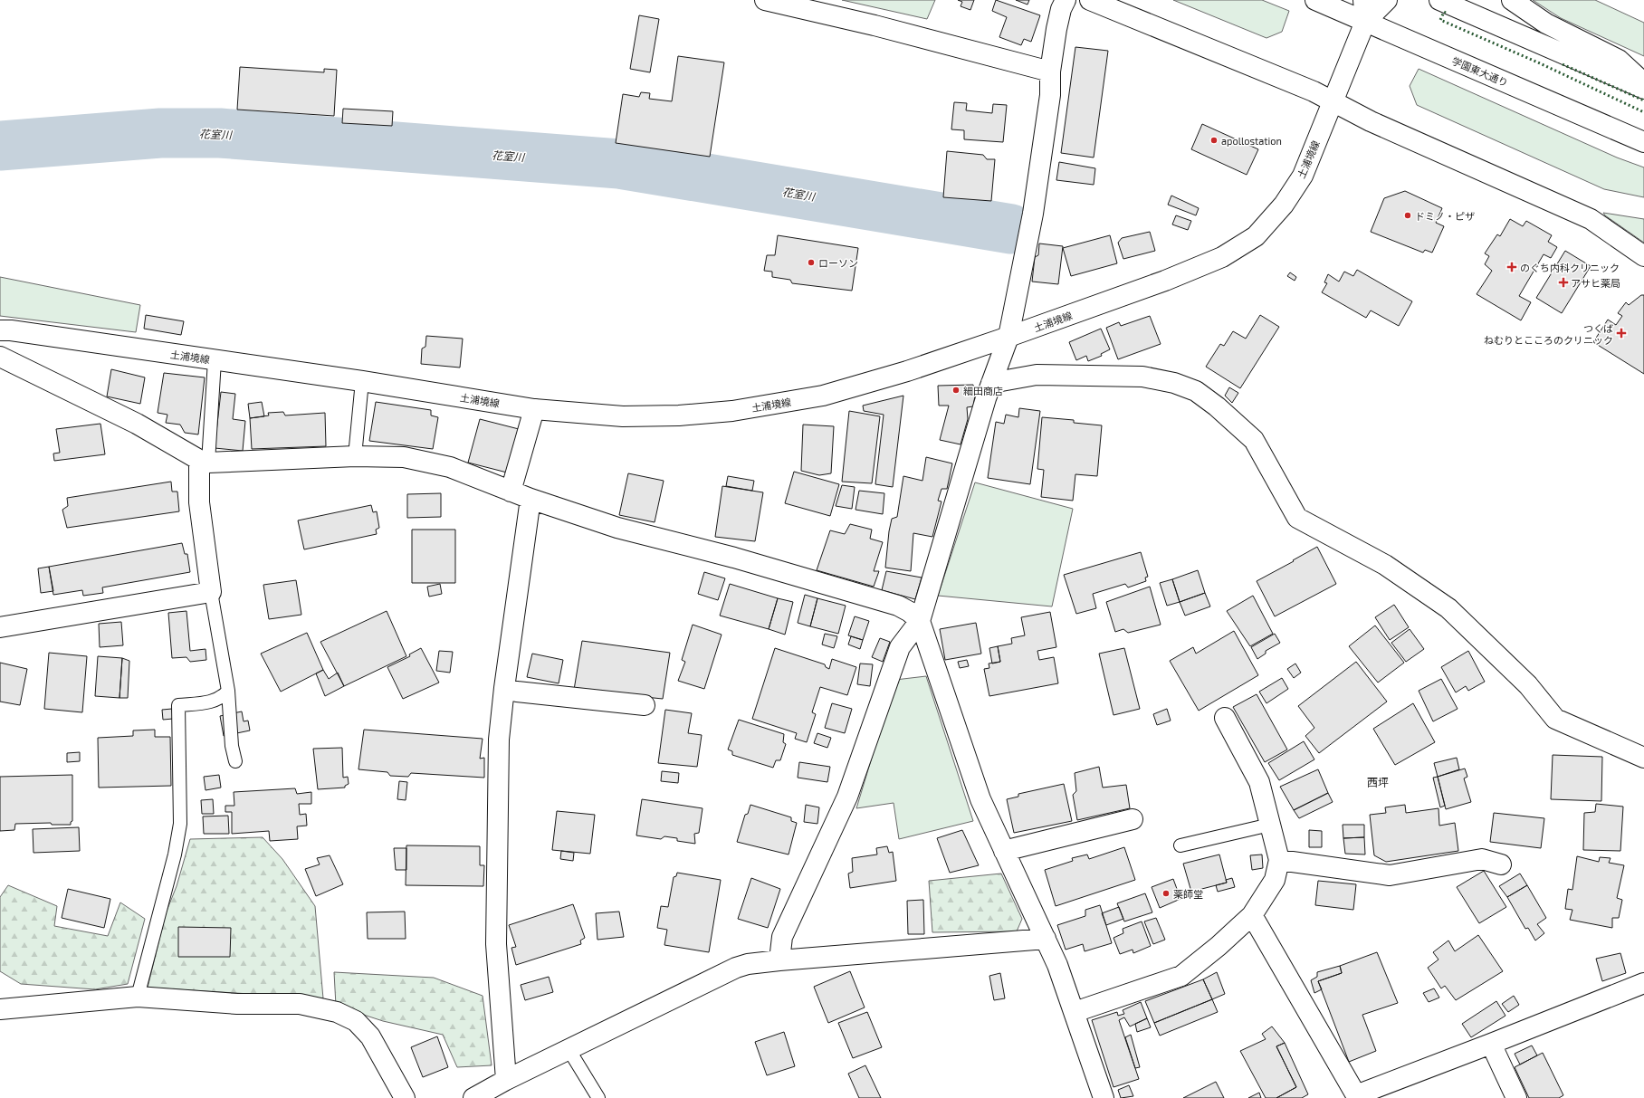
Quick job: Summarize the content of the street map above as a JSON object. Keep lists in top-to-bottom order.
{
  "streets": {
    "street": ["学園東大通り", "土浦境線"]
  },
  "crossings": [
    ["学園東大通り", "土浦境線"]
  ],
  "districts": ["西坪"],
  "water": ["花室川"],
  "places": {
    "other": [
      "apollostation",
      "ドミノ・ピザ",
      "ローソン",
      "細田商店",
      "薬師堂"
    ],
    "health": ["のぐち内科クリニック", "アサヒ薬局", "つくば ねむりとこころのクリニック"]
  }
}
